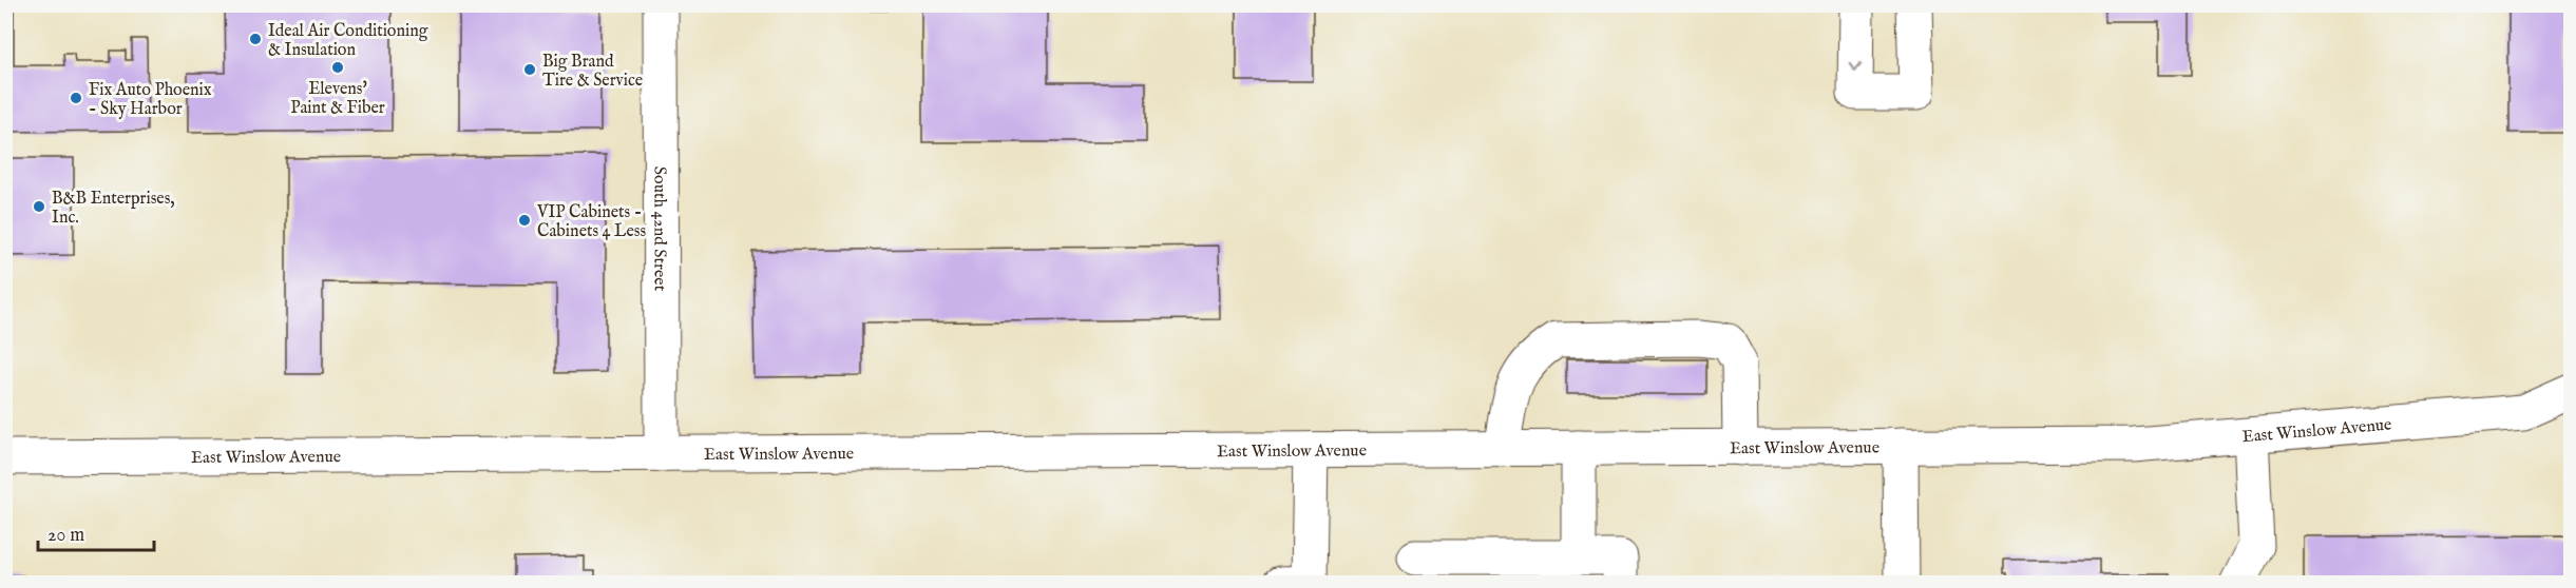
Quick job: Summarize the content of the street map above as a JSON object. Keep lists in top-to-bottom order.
{
  "streets": {
    "street": ["South 42nd Street", "East Winslow Avenue"]
  },
  "crossings": [
    ["South 42nd Street", "East Winslow Avenue"]
  ],
  "places": [
    "Ideal Air Conditioning & Insulation",
    "Elevens' Paint & Fiber",
    "Big Brand Tire & Service",
    "Fix Auto Phoenix - Sky Harbor",
    "B&B Enterprises, Inc.",
    "VIP Cabinets - Cabinets 4 Less"
  ],
  "scale_bar": "20 m"
}
